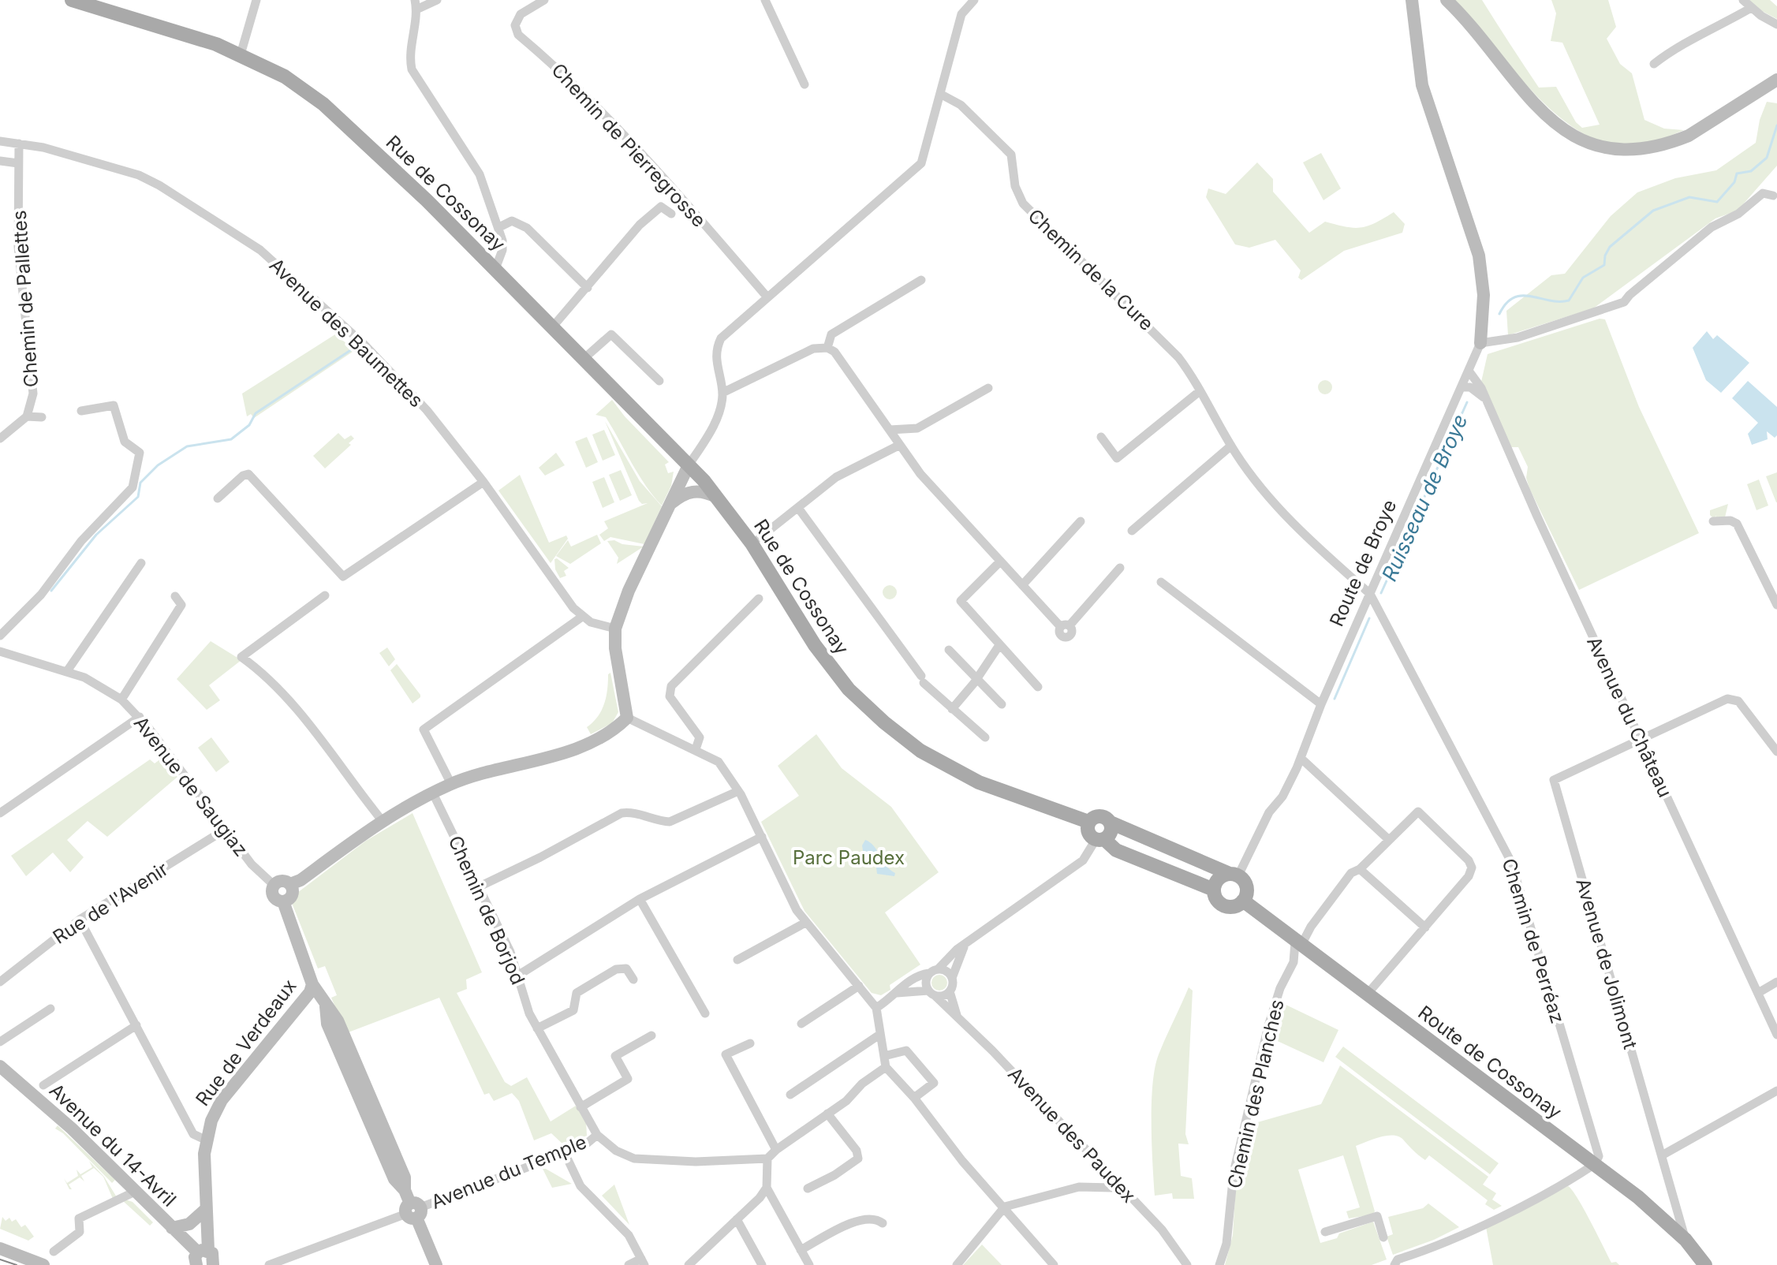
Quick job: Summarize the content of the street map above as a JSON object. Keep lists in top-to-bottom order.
{
  "streets": {
    "main road": ["Rue de Cossonay", "Route de Cossonay"],
    "street": [
      "Chemin de Pierregrosse",
      "Chemin de la Cure",
      "Chemin de Pallettes",
      "Avenue des Baumettes",
      "Route de Broye",
      "Avenue du Château",
      "Avenue de Saugiaz",
      "Rue de l'Avenir",
      "Chemin de Borjod",
      "Chemin de Perréaz",
      "Avenue de Jolimont",
      "Rue de Verdeaux",
      "Chemin des Planches",
      "Avenue des Paudex",
      "Avenue du 14-Avril",
      "Avenue du Temple"
    ]
  },
  "crossings": [
    ["Rue de Cossonay", "Route de Broye"],
    ["Rue de Cossonay", "Route de Cossonay"],
    ["Chemin de la Cure", "Route de Broye"],
    ["Chemin de la Cure", "Chemin de Perréaz"],
    ["Chemin de Pallettes", "Avenue des Baumettes"],
    ["Route de Broye", "Avenue du Château"],
    ["Route de Broye", "Chemin de Perréaz"],
    ["Route de Broye", "Route de Cossonay"],
    ["Avenue du Château", "Avenue de Jolimont"],
    ["Avenue de Saugiaz", "Rue de l'Avenir"],
    ["Avenue de Saugiaz", "Rue de Verdeaux"],
    ["Chemin de Borjod", "Avenue du Temple"],
    ["Chemin de Perréaz", "Route de Cossonay"],
    ["Avenue de Jolimont", "Route de Cossonay"],
    ["Rue de Verdeaux", "Avenue du 14-Avril"],
    ["Route de Cossonay", "Chemin des Planches"]
  ],
  "water": ["Ruisseau de Broye"],
  "parks": ["Parc Paudex"]
}
